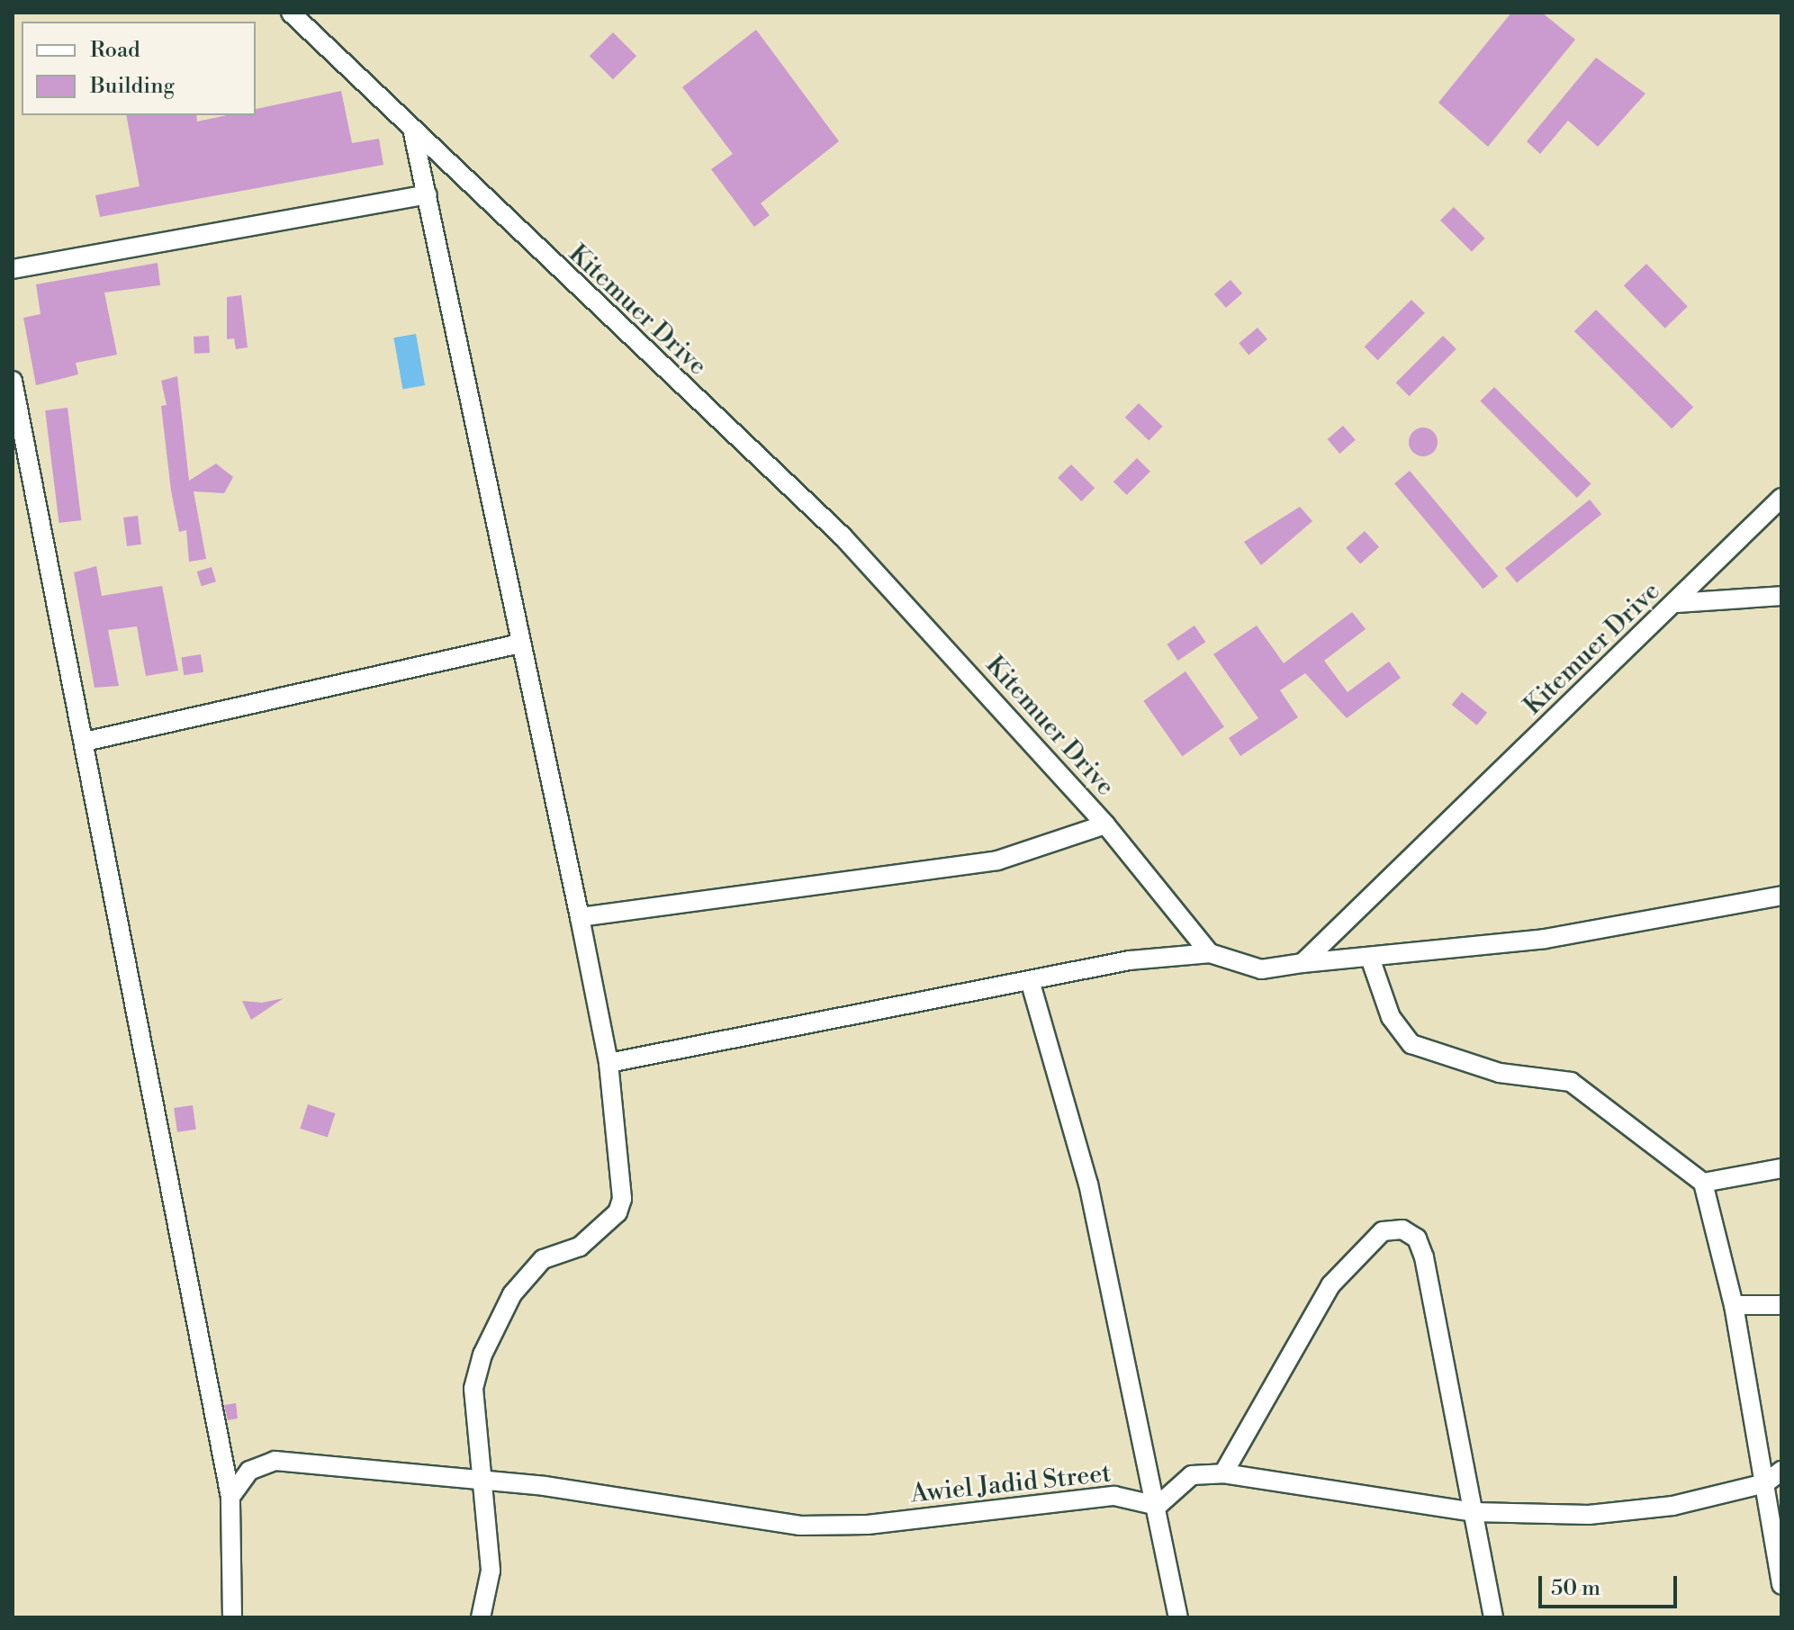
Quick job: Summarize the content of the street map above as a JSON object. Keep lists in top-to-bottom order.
{
  "streets": {
    "street": ["Kitemuer Drive", "Awiel Jadid Street"]
  },
  "legend": ["Road", "Building"],
  "scale_bar": "50 m"
}
